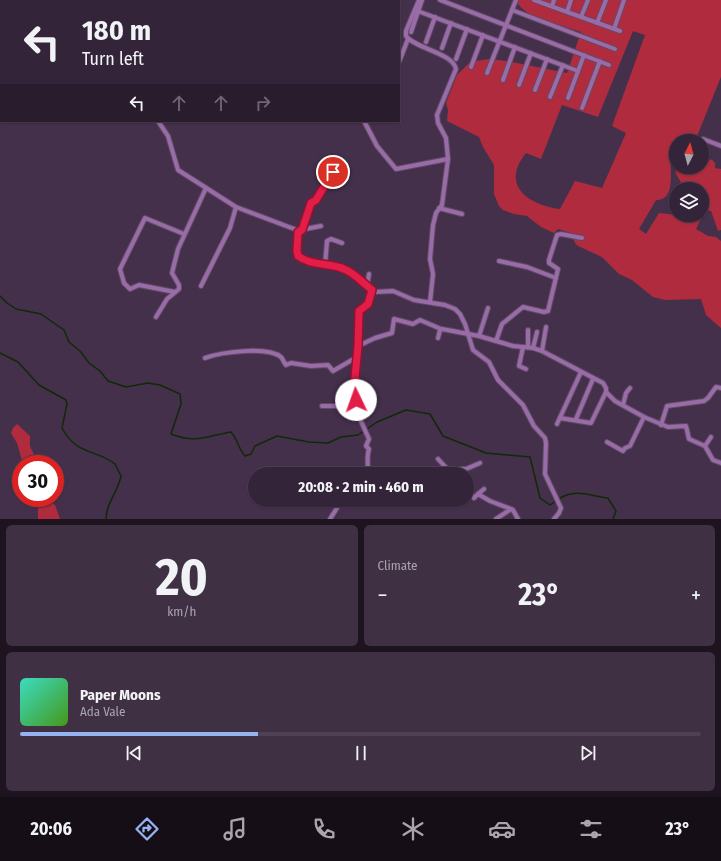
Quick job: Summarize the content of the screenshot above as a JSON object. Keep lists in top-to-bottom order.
{
  "north": "top",
  "page": {
    "turn": ["180 m", "Turn left"],
    "limit": "30",
    "trip": "20:08 · 2 min · 460 m",
    "tile": [
      ["20", "km/h"],
      "Climate"
    ],
    "heat": ["−", "23°", "+"],
    "song": ["Paper Moons", "Ada Vale"],
    "tabs": ["20:06", "23°"]
  }
}
